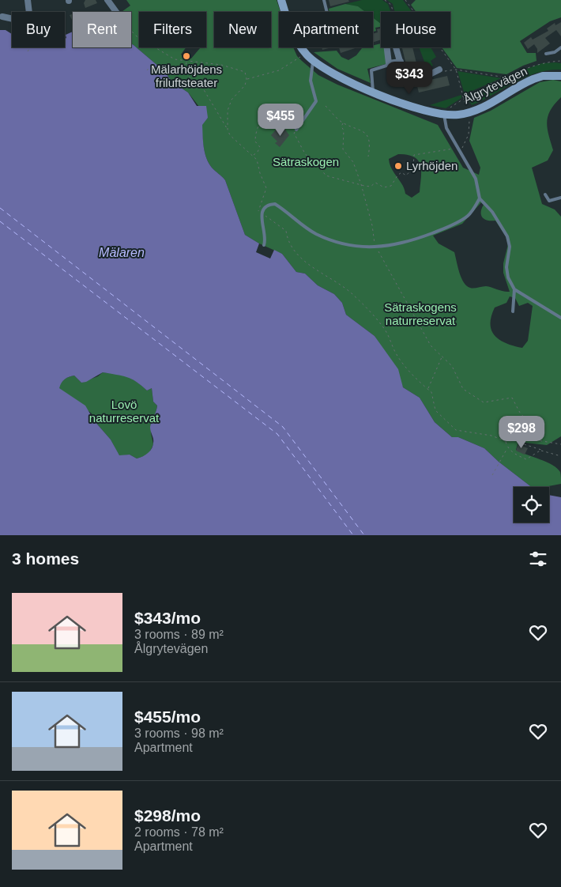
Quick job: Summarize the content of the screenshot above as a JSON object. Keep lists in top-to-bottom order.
{
  "streets": {
    "street": ["Ålgrytevägen"]
  },
  "water": ["Mälaren"],
  "parks": ["Sätraskogen", "Sätraskogens naturreservat", "Lovö naturreservat"],
  "places": ["Mälarhöjdens friluftsteater", "Lyrhöjden"],
  "page": {
    "chip": [
      "Buy",
      "Rent",
      "Filters",
      "New",
      "Apartment",
      "House"
    ],
    "price": ["$343", "$455", "$298"],
    "heading": "3 homes",
    "list": [
      {
        "name": "$343/mo",
        "note": "3 rooms · 89 m² · Ålgrytevägen"
      },
      {
        "name": "$455/mo",
        "note": "3 rooms · 98 m² · Apartment"
      },
      {
        "name": "$298/mo",
        "note": "2 rooms · 78 m² · Apartment"
      }
    ]
  }
}
